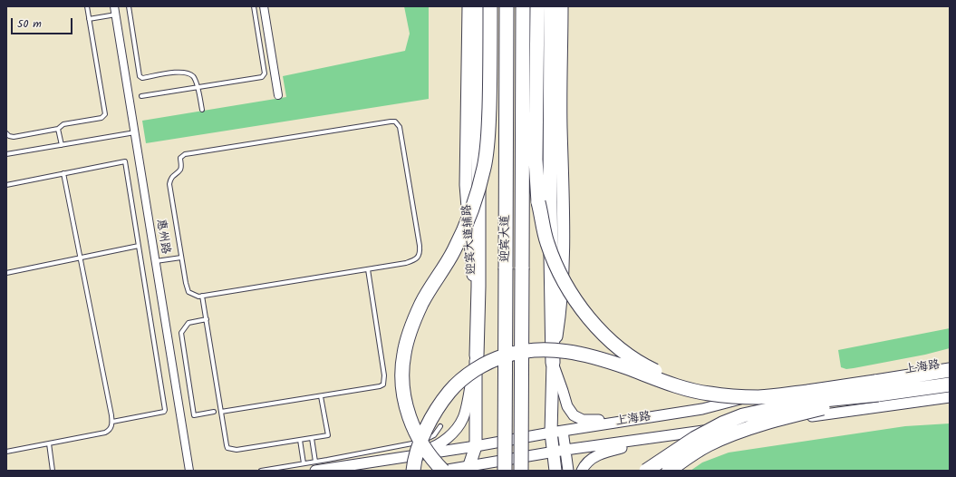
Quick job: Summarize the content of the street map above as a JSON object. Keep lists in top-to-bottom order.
{
  "streets": {
    "highway": ["迎宾大道", "上海路"],
    "main road": ["迎宾大道辅路"],
    "street": ["惠州路"]
  },
  "crossings": [
    ["迎宾大道辅路", "上海路"]
  ],
  "scale_bar": "50 m"
}
